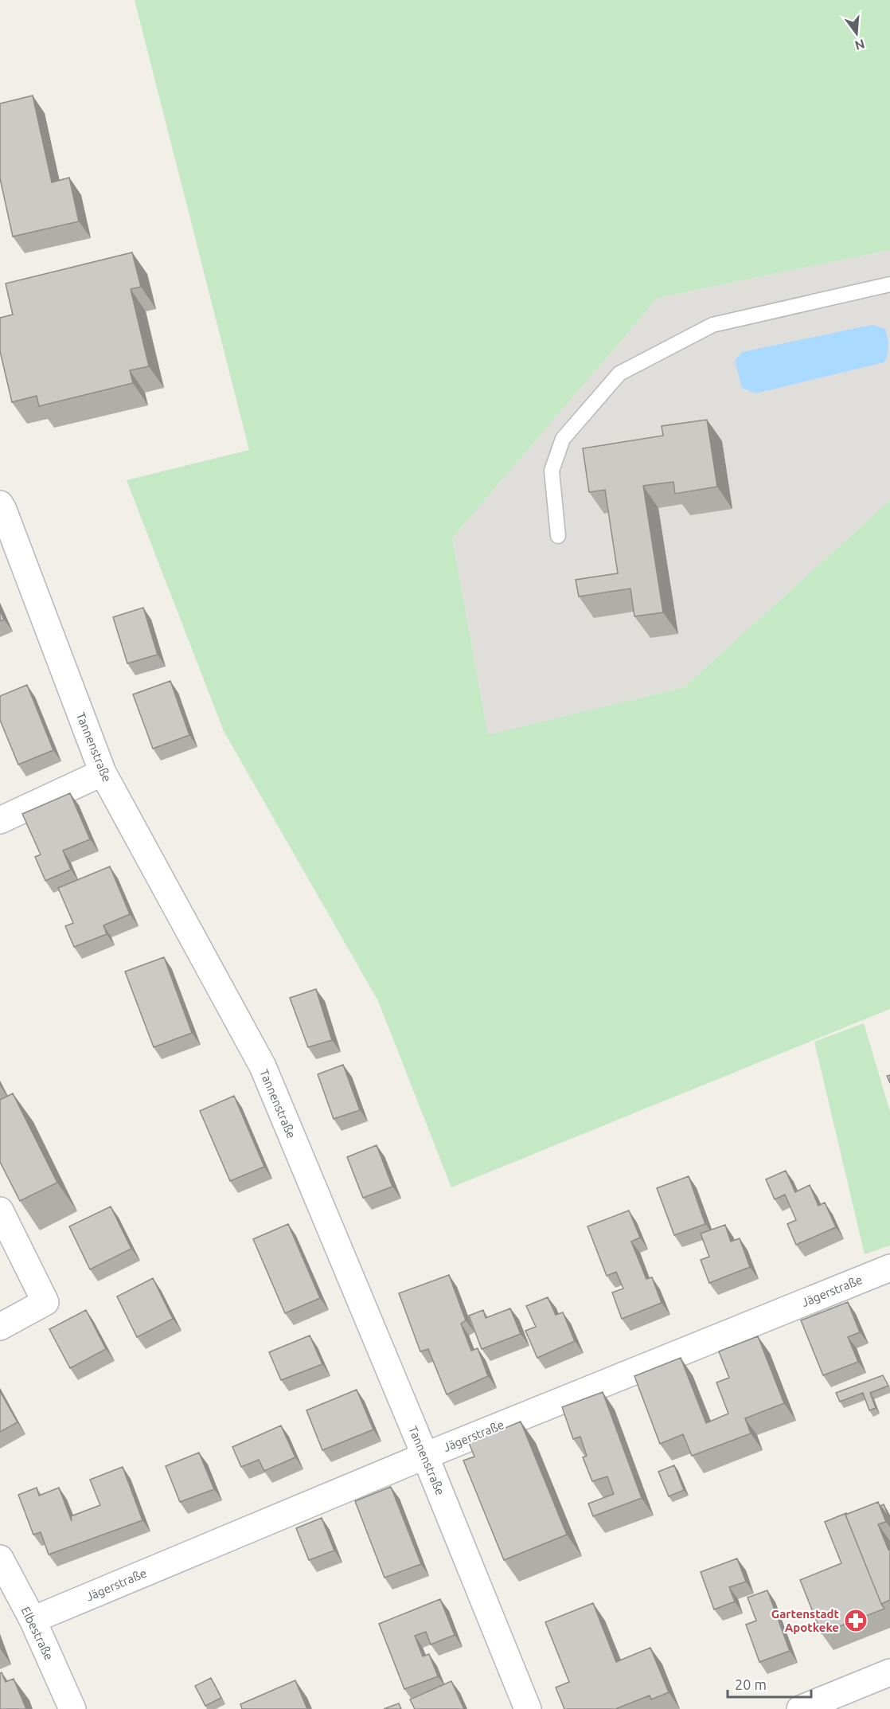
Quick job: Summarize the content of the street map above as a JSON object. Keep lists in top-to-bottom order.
{
  "streets": {
    "street": ["Tannenstraße", "Jägerstraße", "Elbestraße"]
  },
  "crossings": [
    ["Tannenstraße", "Jägerstraße"],
    ["Jägerstraße", "Elbestraße"]
  ],
  "places": {
    "pharmacy": ["Gartenstadt Apotkeke"]
  },
  "scale_bar": "20 m",
  "north": "bottom"
}
